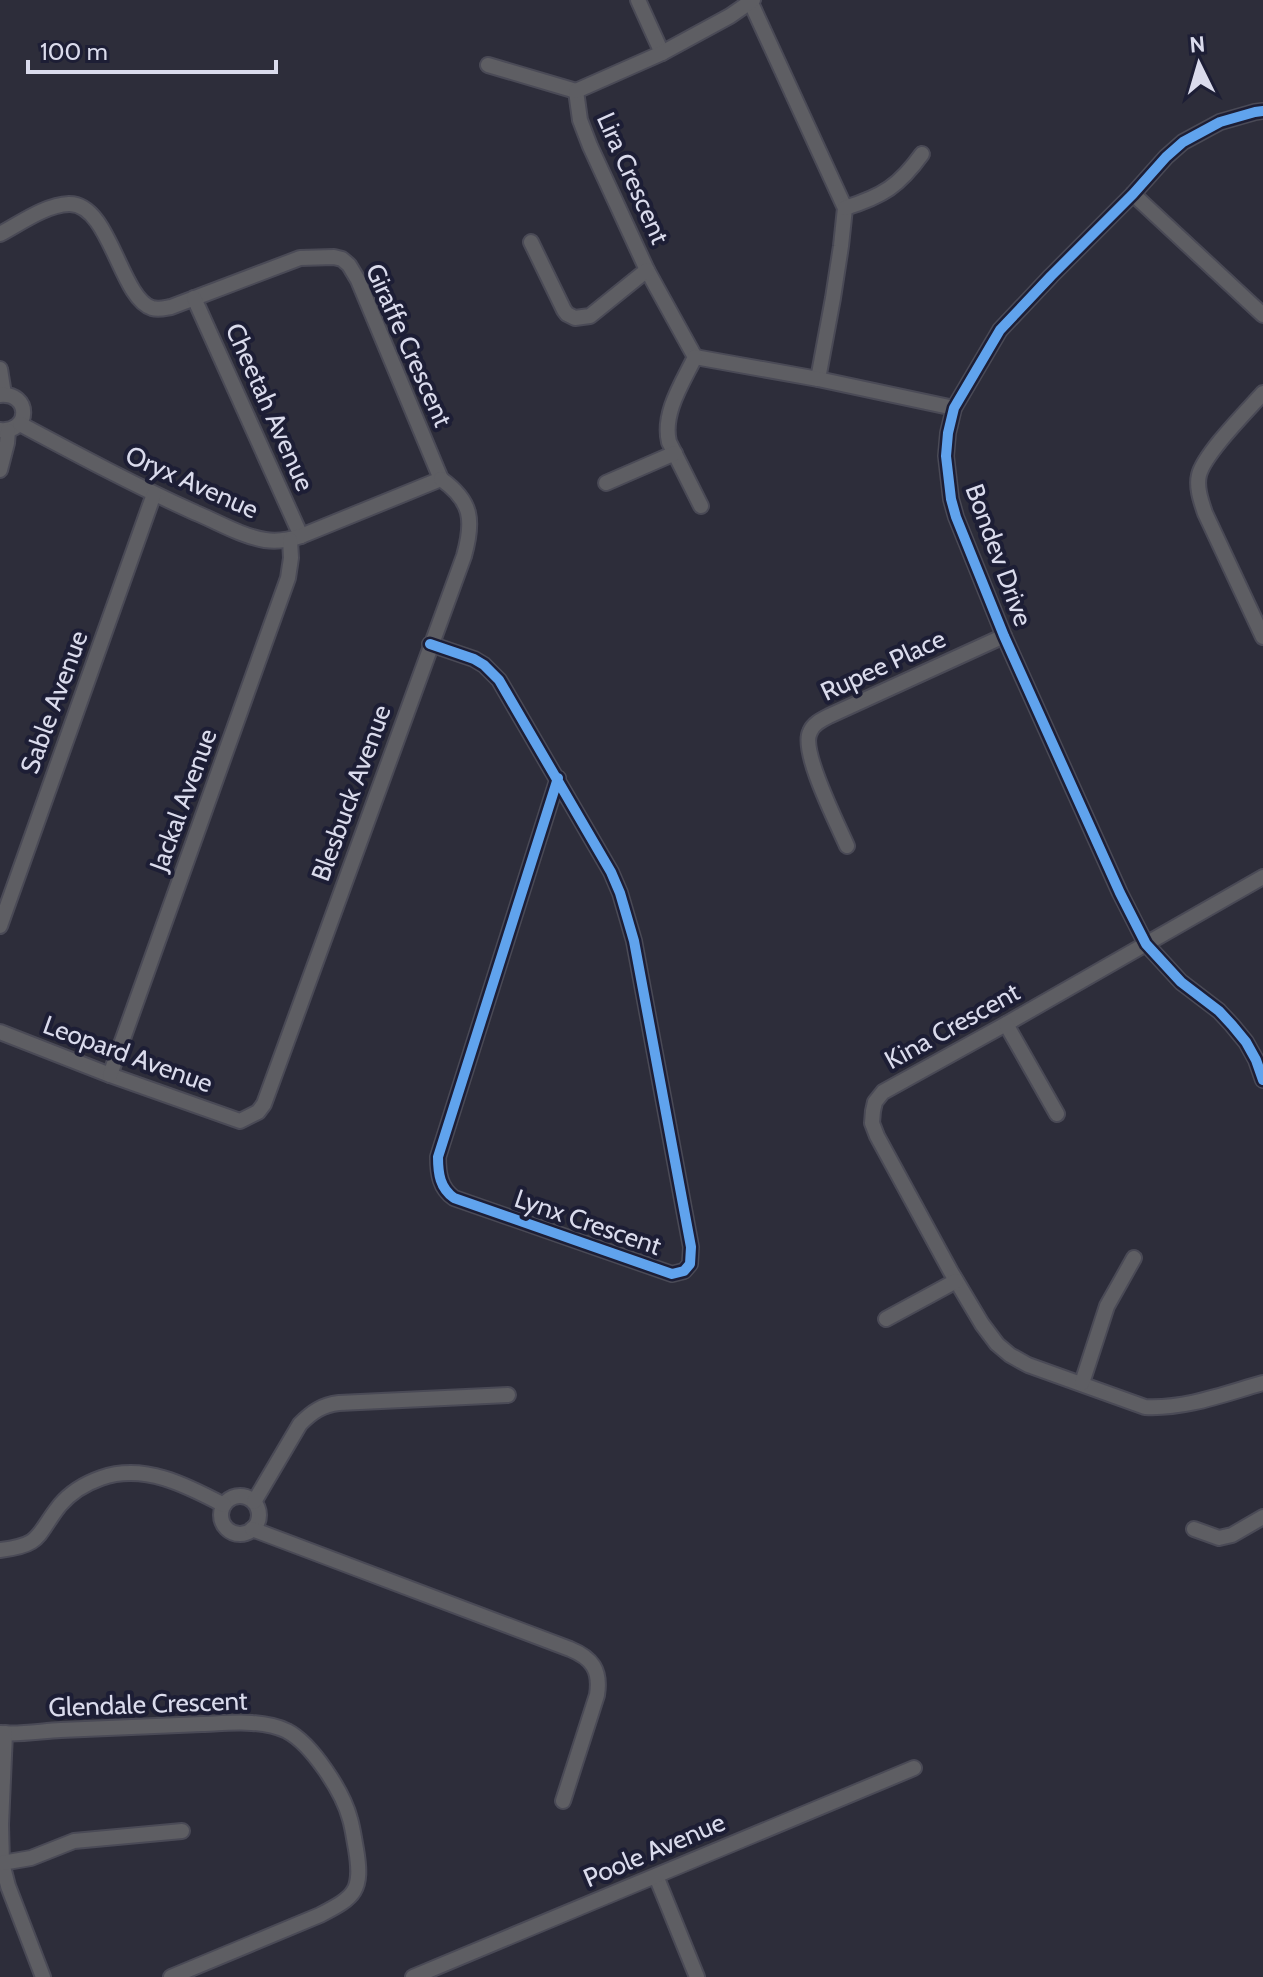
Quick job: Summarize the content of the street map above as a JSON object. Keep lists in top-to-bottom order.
{
  "streets": {
    "street": [
      "Lira Crescent",
      "Giraffe Crescent",
      "Cheetah Avenue",
      "Oryx Avenue",
      "Bondev Drive",
      "Rupee Place",
      "Sable Avenue",
      "Blesbuck Avenue",
      "Jackal Avenue",
      "Kina Crescent",
      "Leopard Avenue",
      "Lynx Crescent",
      "Glendale Crescent",
      "Poole Avenue"
    ]
  },
  "crossings": [
    ["Giraffe Crescent", "Cheetah Avenue"],
    ["Giraffe Crescent", "Oryx Avenue"],
    ["Giraffe Crescent", "Blesbuck Avenue"],
    ["Cheetah Avenue", "Oryx Avenue"],
    ["Cheetah Avenue", "Jackal Avenue"],
    ["Oryx Avenue", "Sable Avenue"],
    ["Oryx Avenue", "Blesbuck Avenue"],
    ["Oryx Avenue", "Jackal Avenue"],
    ["Bondev Drive", "Rupee Place"],
    ["Bondev Drive", "Kina Crescent"],
    ["Blesbuck Avenue", "Leopard Avenue"],
    ["Blesbuck Avenue", "Lynx Crescent"],
    ["Jackal Avenue", "Leopard Avenue"]
  ],
  "scale_bar": "100 m",
  "north": "top"
}
